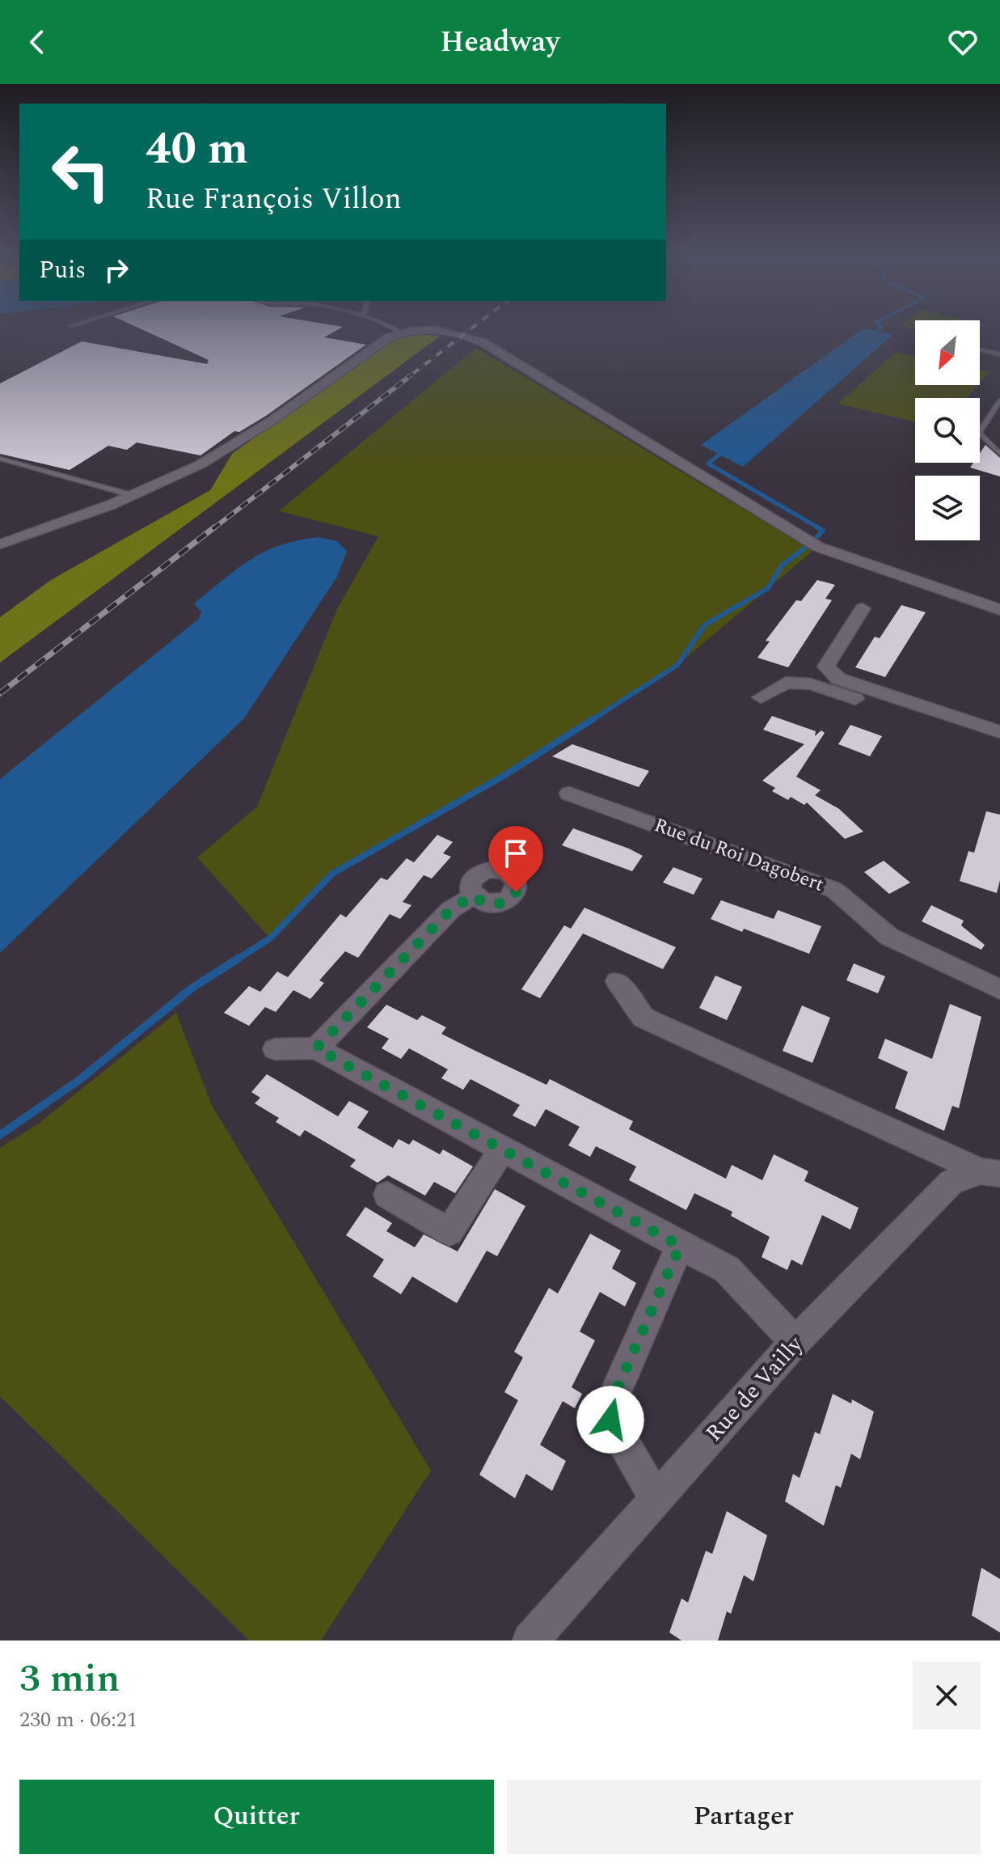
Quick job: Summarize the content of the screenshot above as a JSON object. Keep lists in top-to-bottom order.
{
  "streets": {
    "street": ["Rue du Roi Dagobert", "Rue de Vailly"]
  },
  "north": "bottom left",
  "page": {
    "header": "Headway",
    "turn": ["40 m", "Rue François Villon"],
    "then": "Puis",
    "heading": ["3 min", "230 m · 06:21"],
    "buttons": ["Quitter", "Partager"]
  }
}
